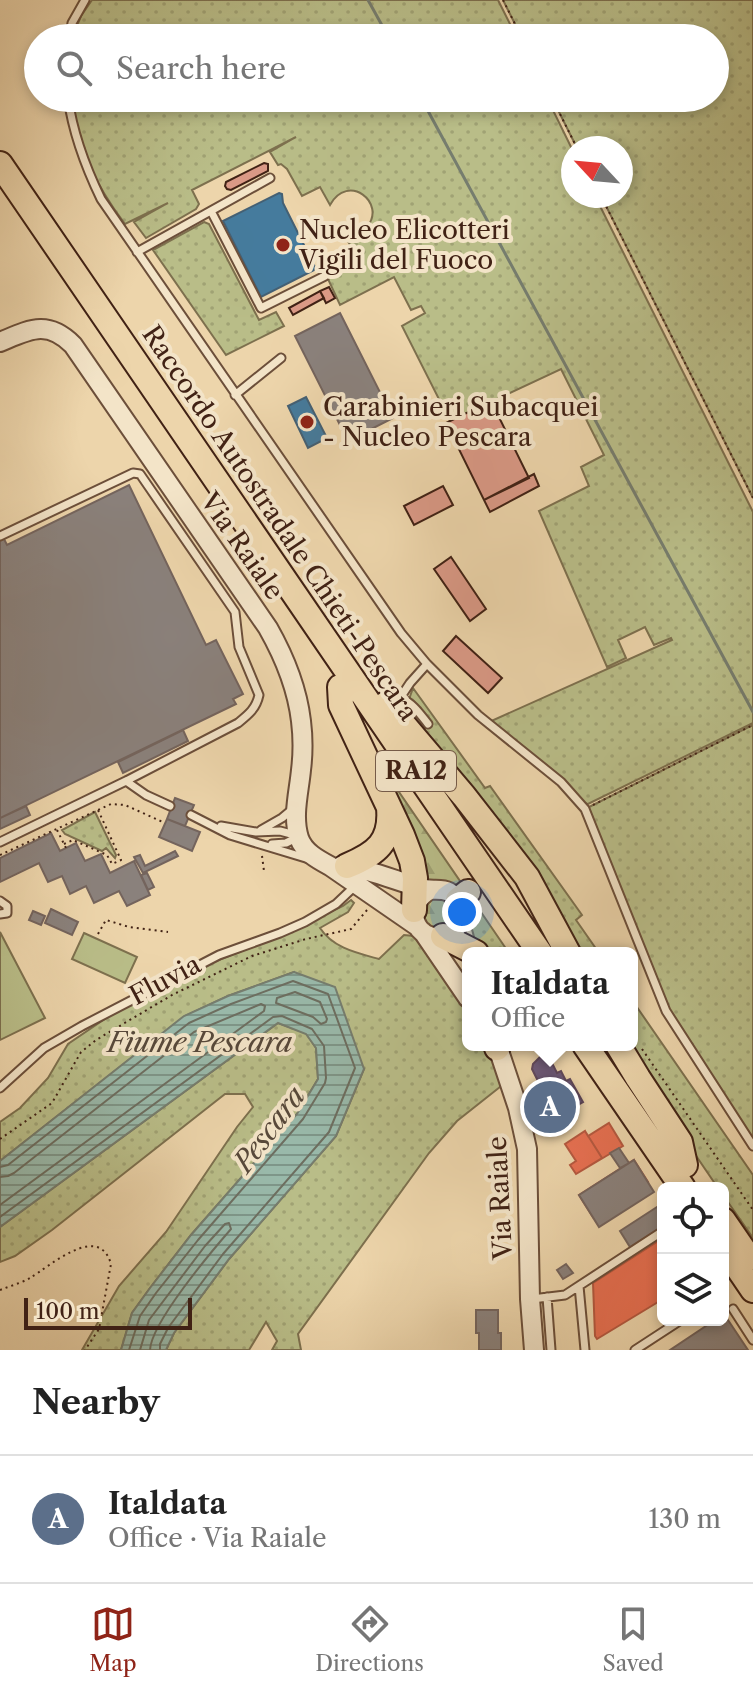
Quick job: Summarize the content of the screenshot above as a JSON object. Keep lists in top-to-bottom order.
{
  "streets": {
    "highway": ["Raccordo Autostradale Chieti-Pescara", "RA12"],
    "street": ["Via Raiale"],
    "path": ["Fluvia"]
  },
  "water": ["Fiume Pescara", "Pescara"],
  "places": ["Nucleo Elicotteri Vigili del Fuoco", "Carabinieri Subacquei - Nucleo Pescara"],
  "scale_bar": "100 m",
  "north": "top left",
  "page": {
    "search": "Search here",
    "popup": ["Italdata", "Office"],
    "pins": "A",
    "scale": "100 m",
    "heading": "Nearby",
    "list": [
      {
        "mark": "A",
        "name": "Italdata",
        "note": "Office · Via Raiale",
        "value": "130 m"
      }
    ],
    "nav": ["Map", "Directions", "Saved"]
  }
}
